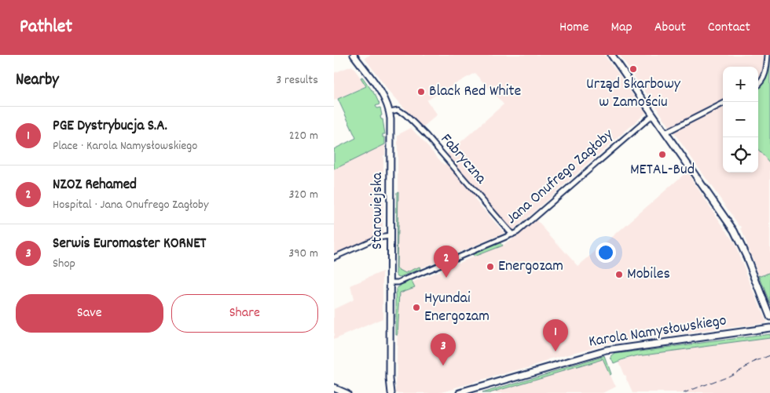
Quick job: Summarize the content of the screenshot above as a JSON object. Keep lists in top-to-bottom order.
{
  "streets": {
    "street": [
      "Fabryczna",
      "Jana Onufrego Zagłoby",
      "Starowiejska",
      "Karola Namysłowskiego"
    ]
  },
  "crossings": [
    ["Fabryczna", "Jana Onufrego Zagłoby"],
    ["Fabryczna", "Starowiejska"],
    ["Jana Onufrego Zagłoby", "Starowiejska"]
  ],
  "places": [
    "Urząd Skarbowy w Zamościu",
    "Black Red White",
    "METAL-Bud",
    "Energozam",
    "Mobiles",
    "Hyundai Energozam"
  ],
  "page": {
    "header": "Pathlet",
    "nav": [
      "Home",
      "Map",
      "About",
      "Contact"
    ],
    "heading": ["Nearby", "3 results"],
    "map_buttons": ["+", "−"],
    "list": [
      {
        "mark": "1",
        "name": "PGE Dystrybucja S.A.",
        "note": "Place · Karola Namysłowskiego",
        "value": "220 m"
      },
      {
        "mark": "2",
        "name": "NZOZ Rehamed",
        "note": "Hospital · Jana Onufrego Zagłoby",
        "value": "320 m"
      },
      {
        "mark": "3",
        "name": "Serwis Euromaster KORNET",
        "note": "Shop",
        "value": "390 m"
      }
    ],
    "pins": ["2", "1", "3"],
    "buttons": ["Save", "Share"]
  }
}
